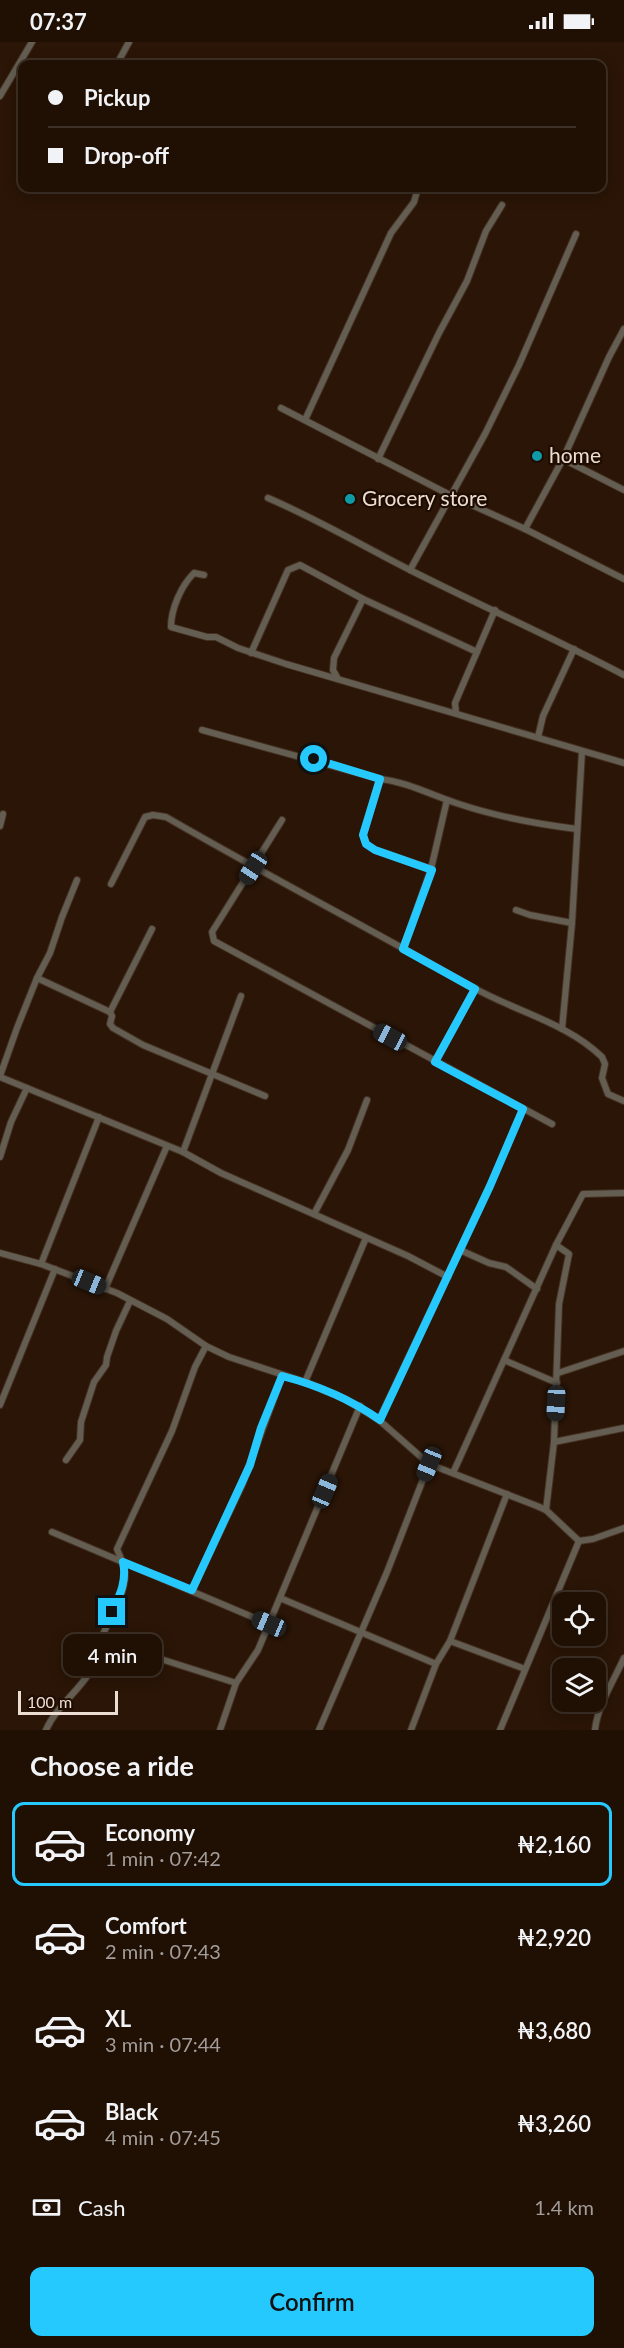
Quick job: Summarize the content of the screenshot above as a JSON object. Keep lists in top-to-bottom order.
{
  "places": ["home", "Grocery store"],
  "scale_bar": "100 m",
  "page": {
    "status": "07:37",
    "banner": ["Pickup", "Drop-off"],
    "bubble": "4 min",
    "scale": "100 m",
    "heading": "Choose a ride",
    "list": [
      {
        "name": "Economy",
        "note": "1 min · 07:42",
        "value": "₦2,160"
      },
      {
        "name": "Comfort",
        "note": "2 min · 07:43",
        "value": "₦2,920"
      },
      {
        "name": "XL",
        "note": "3 min · 07:44",
        "value": "₦3,680"
      },
      {
        "name": "Black",
        "note": "4 min · 07:45",
        "value": "₦3,260"
      }
    ],
    "pay": ["Cash", "1.4 km"],
    "buttons": "Confirm"
  }
}
